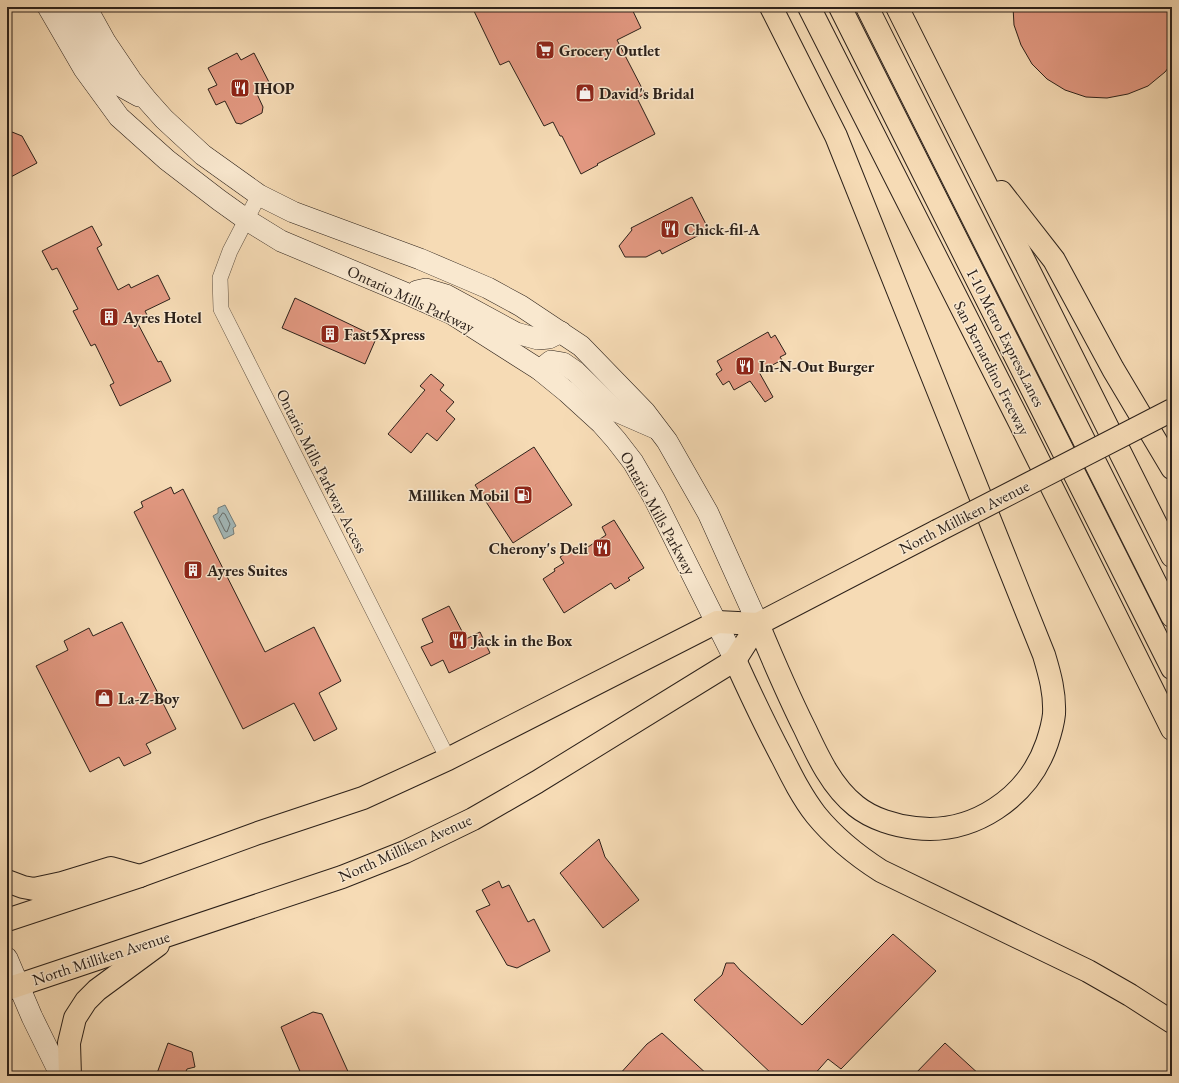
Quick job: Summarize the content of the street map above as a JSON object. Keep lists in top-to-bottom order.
{
  "streets": {
    "main road": [
      "Ontario Mills Parkway",
      "I-10 Metro ExpressLanes",
      "San Bernardino Freeway",
      "North Milliken Avenue"
    ],
    "street": ["Ontario Mills Parkway Access"]
  },
  "crossings": [
    ["Ontario Mills Parkway", "Ontario Mills Parkway Access"],
    ["Ontario Mills Parkway", "North Milliken Avenue"]
  ],
  "places": {
    "supermarket": ["Grocery Outlet"],
    "restaurant": [
      "IHOP",
      "Chick-fil-A",
      "In-N-Out Burger",
      "Cherony's Deli",
      "Jack in the Box"
    ],
    "shop": ["David's Bridal", "La-Z-Boy"],
    "building": ["Ayres Hotel", "Fast5Xpress", "Ayres Suites"],
    "fuel station": ["Milliken Mobil"]
  }
}
